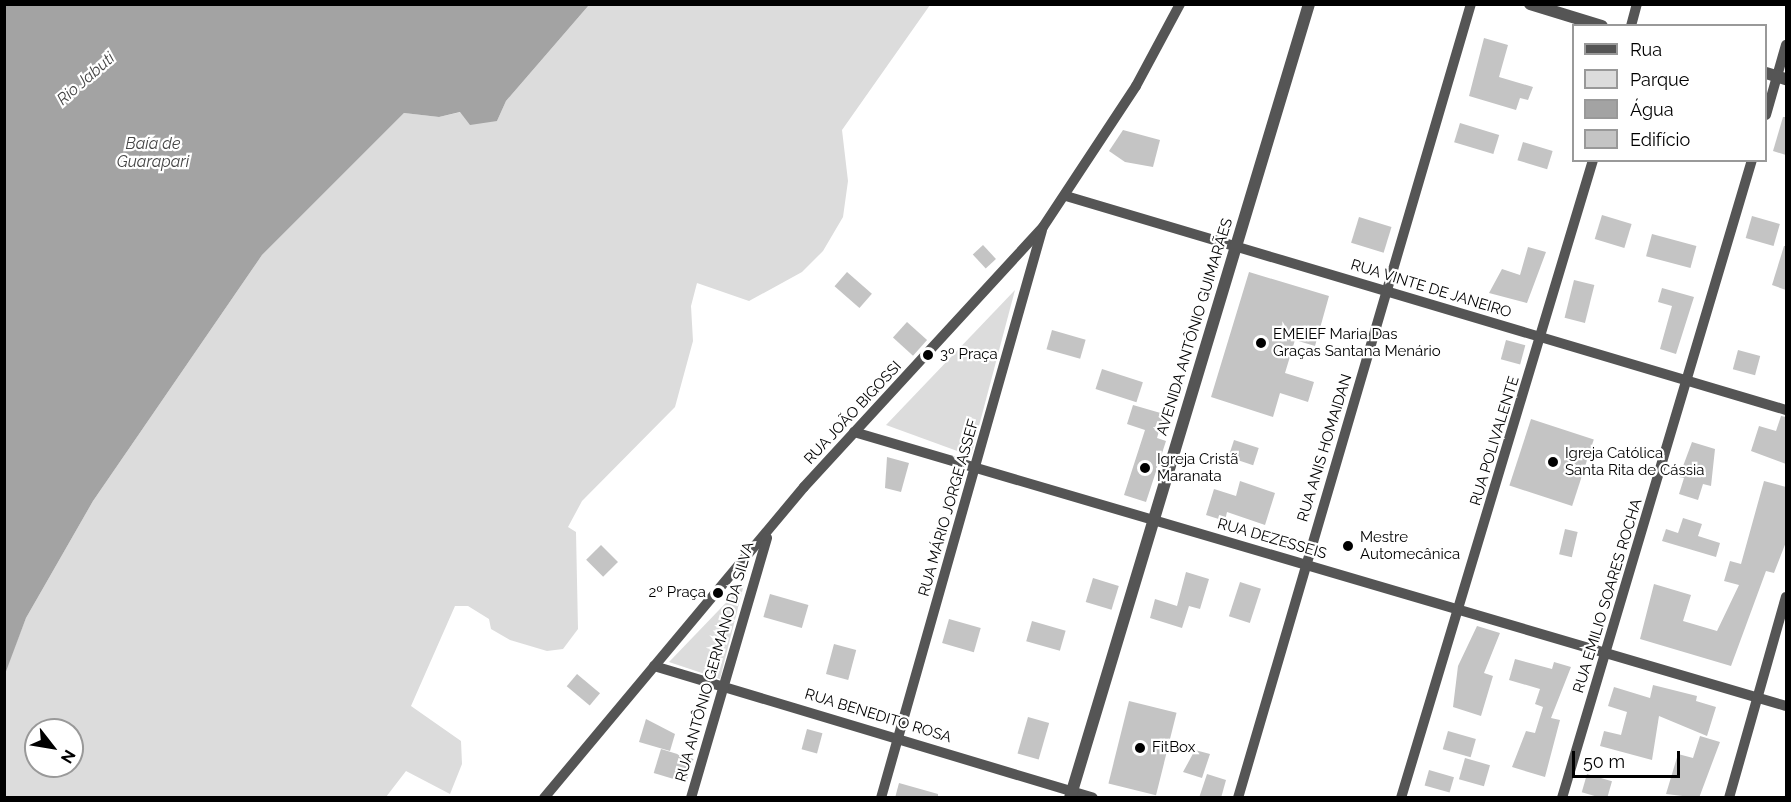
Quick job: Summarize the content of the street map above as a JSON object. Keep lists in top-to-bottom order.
{
  "streets": {
    "street": [
      "RUA VINTE DE JANEIRO",
      "AVENIDA ANTÔNIO GUIMARÃES",
      "RUA JOÃO BIGOSSI",
      "RUA POLIVALENTE",
      "RUA ANIS HOMAIDAN",
      "RUA MÁRIO JORGE ASSEF",
      "RUA DEZESSEIS",
      "RUA EMILIO SOARES ROCHA",
      "RUA ANTÔNIO GERMANO DA SILVA",
      "RUA BENEDITO ROSA"
    ]
  },
  "crossings": [
    ["RUA VINTE DE JANEIRO", "AVENIDA ANTÔNIO GUIMARÃES"],
    ["RUA VINTE DE JANEIRO", "RUA JOÃO BIGOSSI"],
    ["RUA VINTE DE JANEIRO", "RUA POLIVALENTE"],
    ["RUA VINTE DE JANEIRO", "RUA ANIS HOMAIDAN"],
    ["RUA VINTE DE JANEIRO", "RUA EMILIO SOARES ROCHA"],
    ["AVENIDA ANTÔNIO GUIMARÃES", "RUA DEZESSEIS"],
    ["AVENIDA ANTÔNIO GUIMARÃES", "RUA BENEDITO ROSA"],
    ["RUA JOÃO BIGOSSI", "RUA MÁRIO JORGE ASSEF"],
    ["RUA JOÃO BIGOSSI", "RUA DEZESSEIS"],
    ["RUA JOÃO BIGOSSI", "RUA ANTÔNIO GERMANO DA SILVA"],
    ["RUA JOÃO BIGOSSI", "RUA BENEDITO ROSA"],
    ["RUA POLIVALENTE", "RUA DEZESSEIS"],
    ["RUA ANIS HOMAIDAN", "RUA DEZESSEIS"],
    ["RUA MÁRIO JORGE ASSEF", "RUA DEZESSEIS"],
    ["RUA MÁRIO JORGE ASSEF", "RUA BENEDITO ROSA"],
    ["RUA DEZESSEIS", "RUA EMILIO SOARES ROCHA"],
    ["RUA ANTÔNIO GERMANO DA SILVA", "RUA BENEDITO ROSA"]
  ],
  "water": ["Rio Jabuti", "Baía de Guarapari"],
  "places": [
    "EMEIEF Maria Das Graças Santana Menário",
    "3º Praça",
    "Igreja Católica Santa Rita de Cássia",
    "Igreja Cristã Maranata",
    "Mestre Automecânica",
    "2º Praça",
    "FitBox"
  ],
  "legend": [
    "Rua",
    "Parque",
    "Água",
    "Edifício"
  ],
  "scale_bar": "50 m",
  "north": "bottom right"
}
